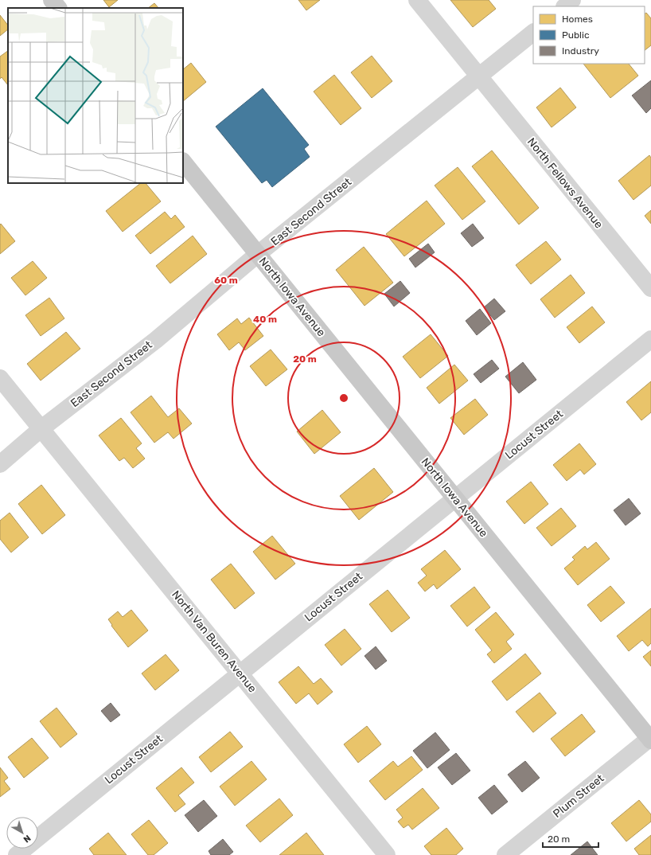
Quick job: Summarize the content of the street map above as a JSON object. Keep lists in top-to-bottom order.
{
  "streets": {
    "main road": ["North Iowa Avenue"],
    "street": [
      "North Fellows Avenue",
      "East Second Street",
      "Locust Street",
      "North Van Buren Avenue",
      "Plum Street"
    ]
  },
  "crossings": [
    ["North Fellows Avenue", "East Second Street"],
    ["East Second Street", "North Iowa Avenue"],
    ["East Second Street", "North Van Buren Avenue"],
    ["North Iowa Avenue", "Locust Street"],
    ["North Iowa Avenue", "Plum Street"],
    ["Locust Street", "North Van Buren Avenue"]
  ],
  "legend": ["Homes", "Public", "Industry"],
  "scale_bar": "20 m",
  "north": "bottom right",
  "rings": ["60 m", "40 m", "20 m"]
}
